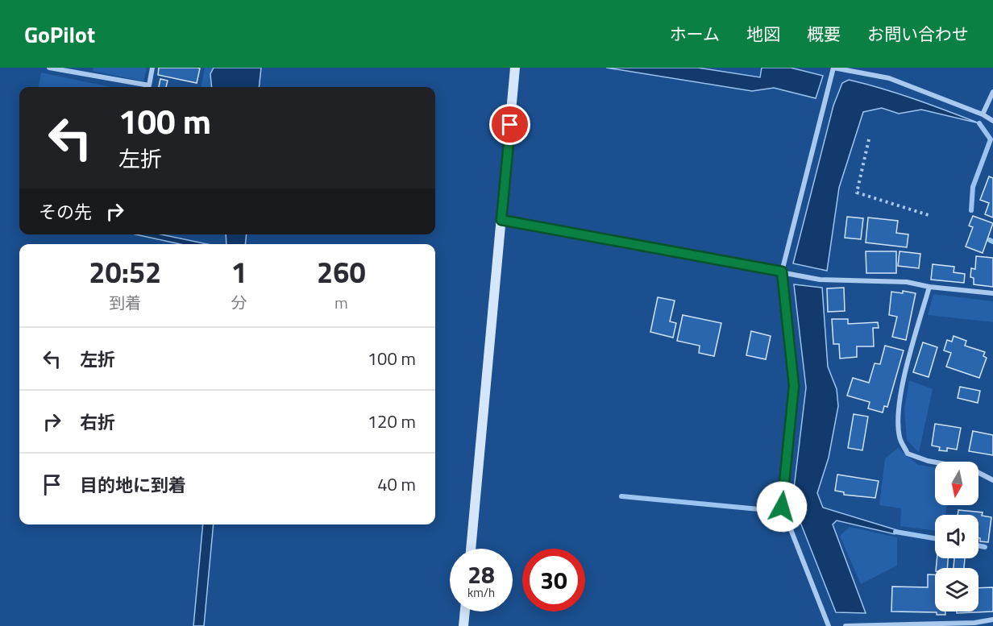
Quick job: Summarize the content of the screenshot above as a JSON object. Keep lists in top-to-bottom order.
{
  "north": "bottom",
  "page": {
    "header": "GoPilot",
    "nav": [
      "ホーム",
      "地図",
      "概要",
      "お問い合わせ"
    ],
    "turn": ["100 m", "左折"],
    "then": "その先",
    "eta": [
      "20:52",
      "到着",
      "1",
      "分",
      "260",
      "m"
    ],
    "list": [
      {
        "name": "左折",
        "value": "100 m"
      },
      {
        "name": "右折",
        "value": "120 m"
      },
      {
        "name": "目的地に到着",
        "value": "40 m"
      }
    ],
    "speed": "28 km/h",
    "limit": "30"
  }
}
